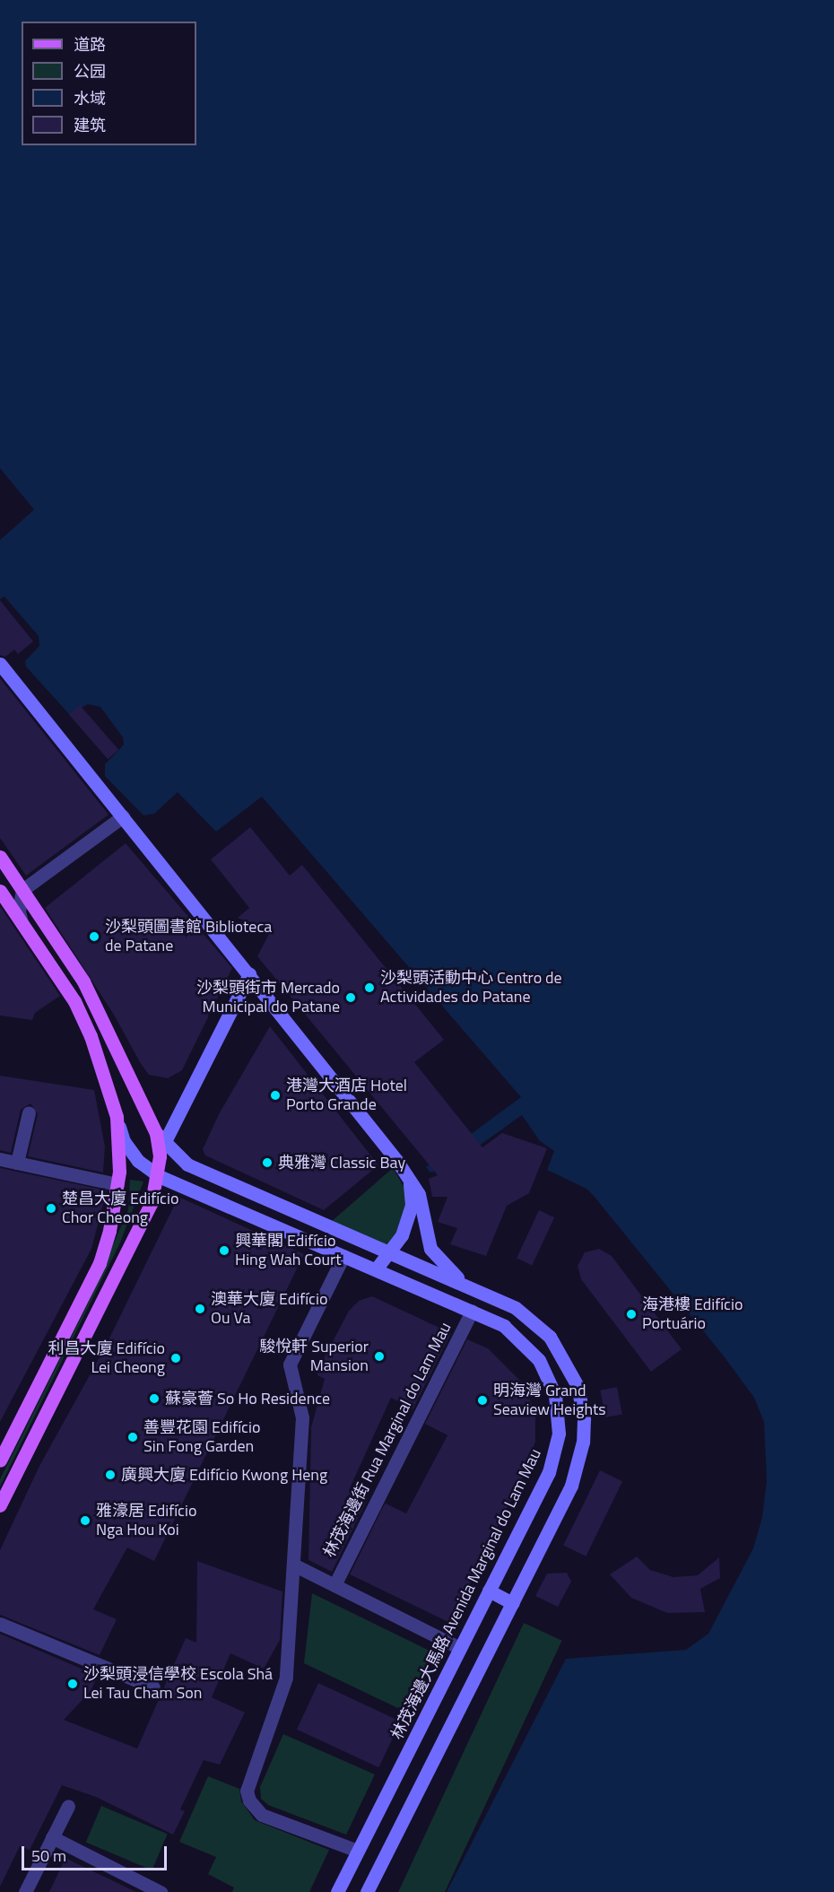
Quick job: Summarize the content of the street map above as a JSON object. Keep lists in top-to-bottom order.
{
  "streets": {
    "main road": ["林茂海邊大馬路 Avenida Marginal do Lam Mau"],
    "street": ["林茂海邊街 Rua Marginal do Lam Mau"]
  },
  "crossings": [
    ["林茂海邊街 Rua Marginal do Lam Mau", "林茂海邊大馬路 Avenida Marginal do Lam Mau"]
  ],
  "places": [
    "沙梨頭圖書館 Biblioteca de Patane",
    "沙梨頭活動中心 Centro de Actividades do Patane",
    "沙梨頭街市 Mercado Municipal do Patane",
    "港灣大酒店 Hotel Porto Grande",
    "典雅灣 Classic Bay",
    "楚昌大廈 Edifício Chor Cheong",
    "興華閣 Edifício Hing Wah Court",
    "澳華大廈 Edifício Ou Va",
    "海港樓 Edifício Portuário",
    "駿悅軒 Superior Mansion",
    "利昌大廈 Edifício Lei Cheong",
    "蘇豪薈 So Ho Residence",
    "明海灣 Grand Seaview Heights",
    "善豐花園 Edifício Sin Fong Garden",
    "廣興大廈 Edifício Kwong Heng",
    "雅濠居 Edifício Nga Hou Koi",
    "沙梨頭浸信學校 Escola Shá Lei Tau Cham Son"
  ],
  "legend": [
    "道路",
    "公园",
    "水域",
    "建筑"
  ],
  "scale_bar": "50 m"
}
